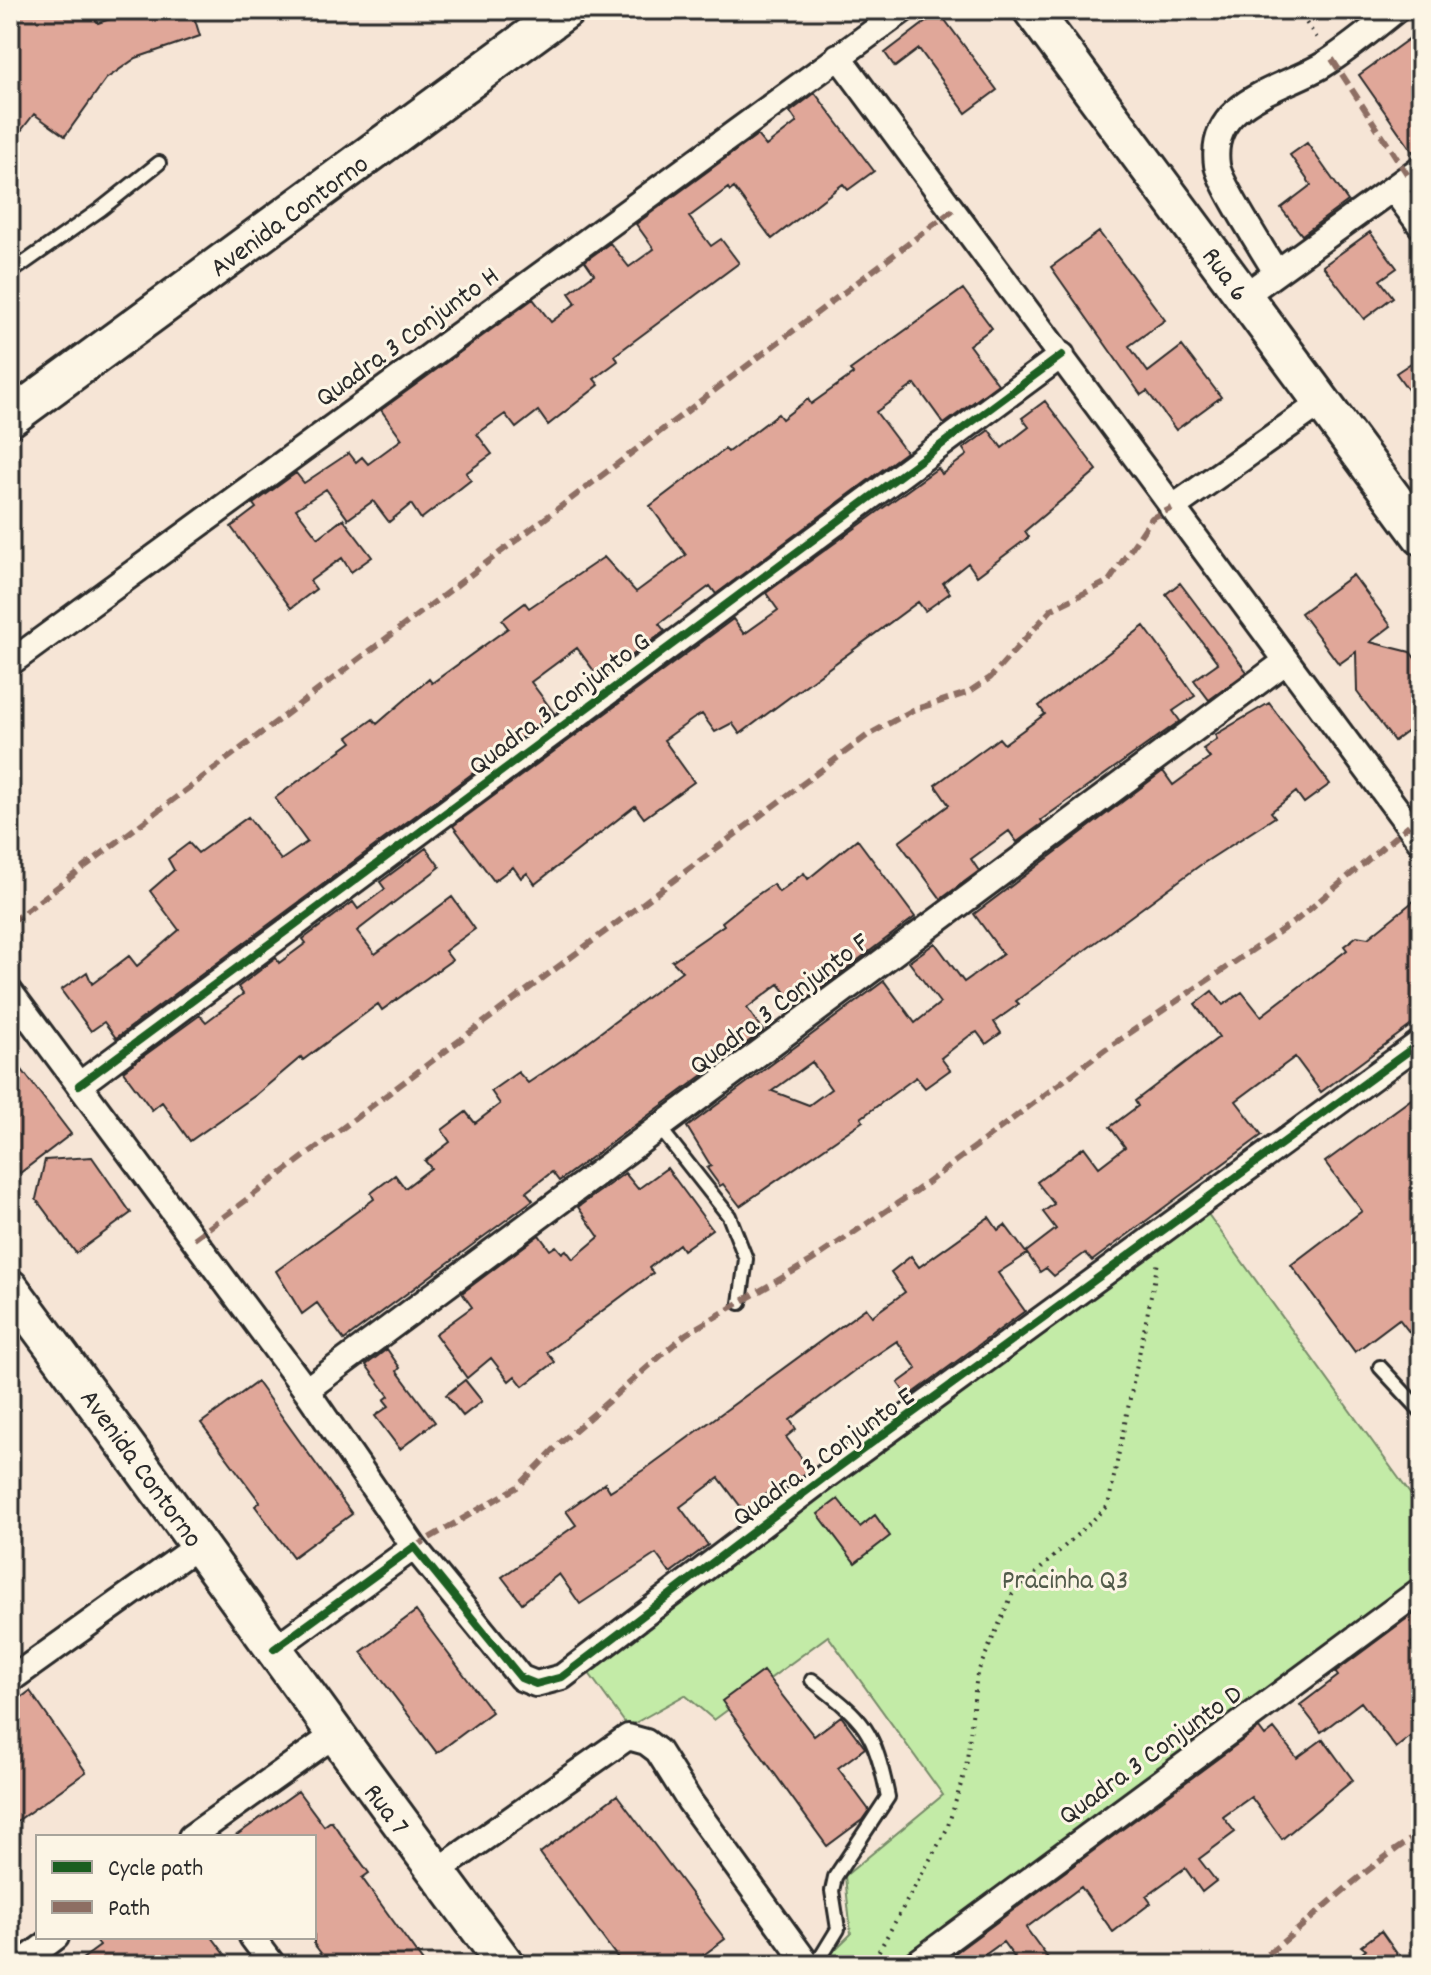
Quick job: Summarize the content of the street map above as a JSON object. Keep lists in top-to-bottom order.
{
  "streets": {
    "main road": ["Avenida Contorno", "Rua 6", "Rua 7"],
    "street": [
      "Quadra 3 Conjunto H",
      "Quadra 3 Conjunto G",
      "Quadra 3 Conjunto F",
      "Quadra 3 Conjunto E",
      "Quadra 3 Conjunto D"
    ]
  },
  "crossings": [
    ["Avenida Contorno", "Rua 7"],
    ["Quadra 3 Conjunto G", "Quadra 3 Conjunto E"],
    ["Quadra 3 Conjunto F", "Quadra 3 Conjunto E"]
  ],
  "parks": ["Pracinha Q3"],
  "legend": ["Cycle path", "Path"]
}
